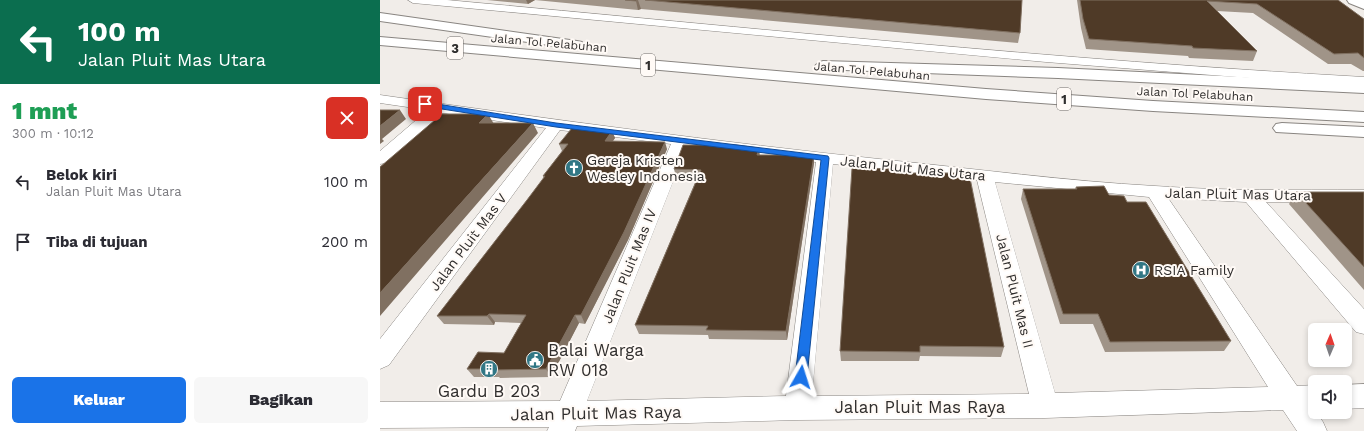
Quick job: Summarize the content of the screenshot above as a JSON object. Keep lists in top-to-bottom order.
{
  "streets": {
    "highway": ["Jalan Tol Pelabuhan", "3", "1"],
    "street": [
      "Jalan Pluit Mas Utara",
      "Jalan Pluit Mas V",
      "Jalan Pluit Mas IV",
      "Jalan Pluit Mas II",
      "Jalan Pluit Mas Raya"
    ]
  },
  "crossings": [
    ["Jalan Tol Pelabuhan", "3"],
    ["Jalan Pluit Mas Utara", "Jalan Pluit Mas V"],
    ["Jalan Pluit Mas Utara", "Jalan Pluit Mas IV"],
    ["Jalan Pluit Mas Utara", "Jalan Pluit Mas II"],
    ["Jalan Pluit Mas IV", "Jalan Pluit Mas Raya"],
    ["Jalan Pluit Mas II", "Jalan Pluit Mas Raya"]
  ],
  "places": {
    "church": ["Gereja Kristen Wesley Indonesia"],
    "hospital": ["RSIA Family"],
    "public building": ["Balai Warga RW 018"],
    "building": ["Gardu B 203"]
  },
  "north": "top",
  "page": {
    "turn": ["100 m", "Jalan Pluit Mas Utara"],
    "heading": ["1 mnt", "300 m · 10:12"],
    "list": [
      {
        "name": "Belok kiri",
        "note": "Jalan Pluit Mas Utara",
        "value": "100 m"
      },
      {
        "name": "Tiba di tujuan",
        "value": "200 m"
      }
    ],
    "buttons": ["Keluar", "Bagikan"]
  }
}
